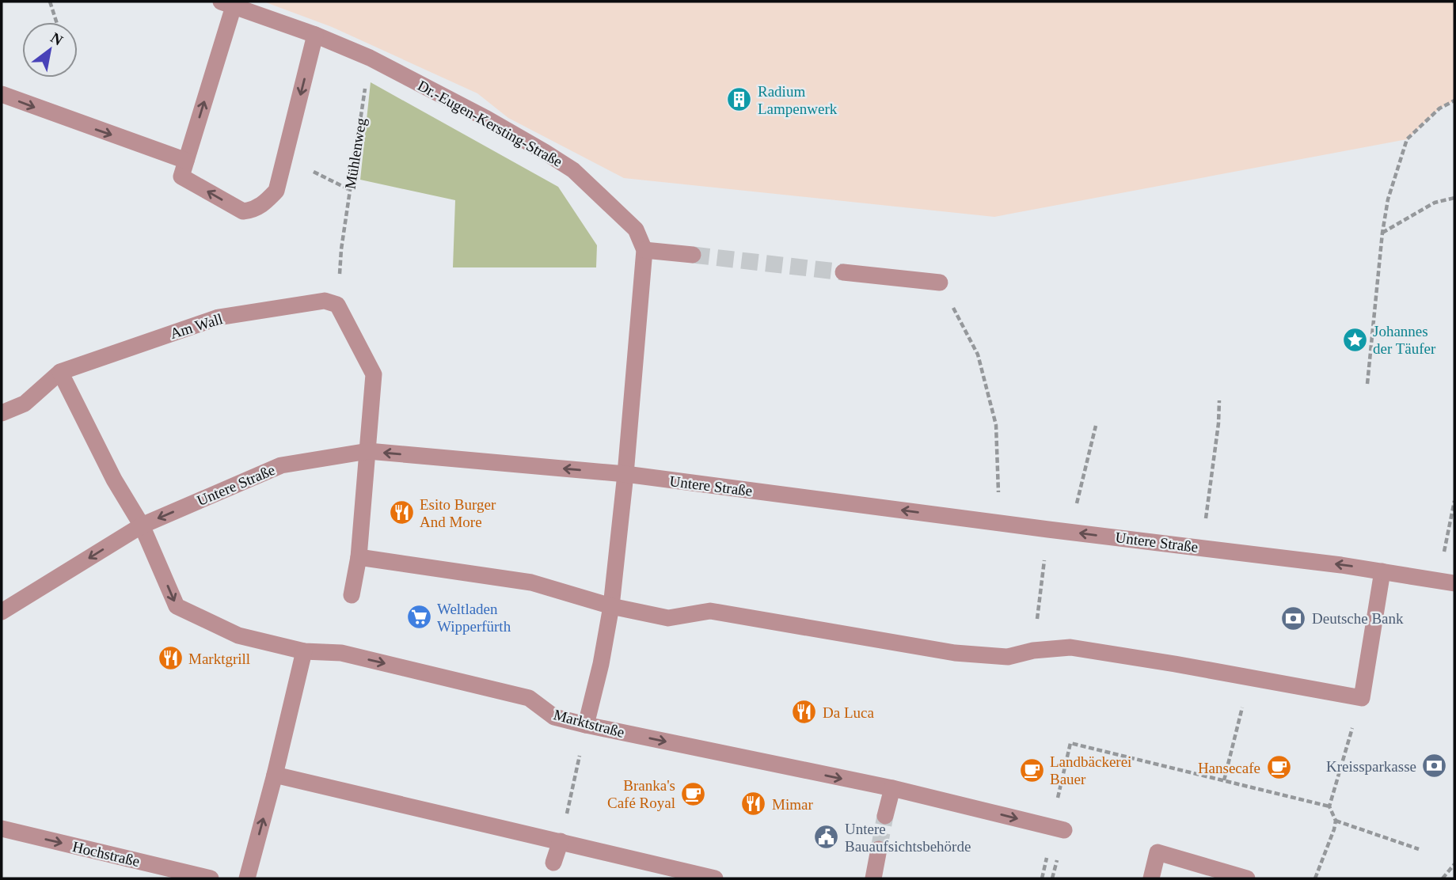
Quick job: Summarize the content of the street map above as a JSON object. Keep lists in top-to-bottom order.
{
  "streets": {
    "street": [
      "Dr.-Eugen-Kersting-Straße",
      "Am Wall",
      "Untere Straße",
      "Marktstraße",
      "Hochstraße"
    ],
    "path": ["Mühlenweg"]
  },
  "crossings": [
    ["Dr.-Eugen-Kersting-Straße", "Mühlenweg"],
    ["Am Wall", "Untere Straße"],
    ["Untere Straße", "Marktstraße"]
  ],
  "one_way": ["Hochstraße"],
  "places": {
    "building": ["Radium Lampenwerk"],
    "place": ["Johannes der Täufer"],
    "restaurant": [
      "Esito Burger And More",
      "Marktgrill",
      "Da Luca",
      "Mimar"
    ],
    "supermarket": ["Weltladen Wipperfürth"],
    "bank": ["Deutsche Bank", "Kreissparkasse"],
    "cafe": ["Hansecafe", "Landbäckerei Bauer", "Branka's Café Royal"],
    "public building": ["Untere Bauaufsichtsbehörde"]
  },
  "north": "top right"
}
